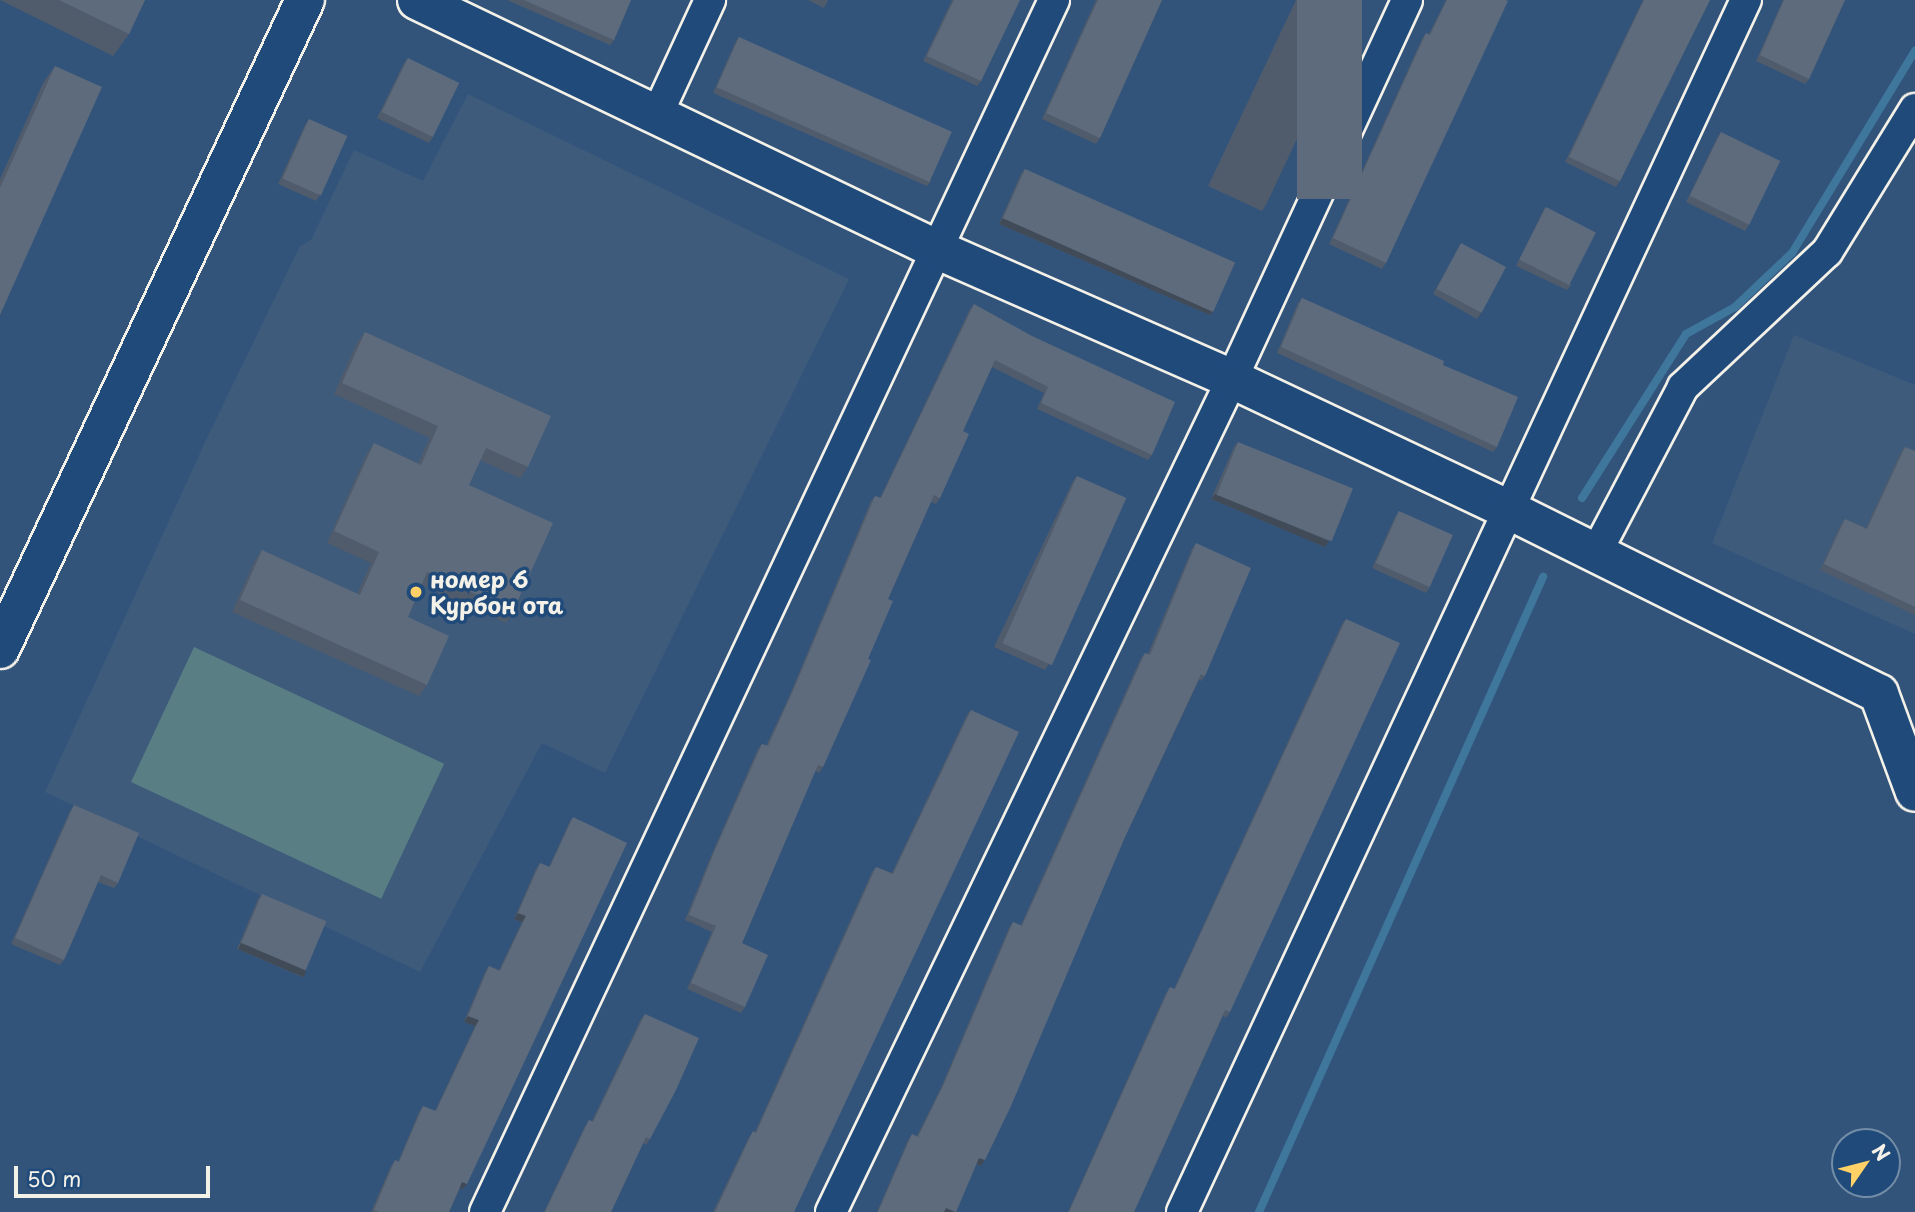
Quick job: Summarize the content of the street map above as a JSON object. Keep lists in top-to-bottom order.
{
  "places": ["номер 6 Курбон ота"],
  "scale_bar": "50 m",
  "north": "top right"
}
